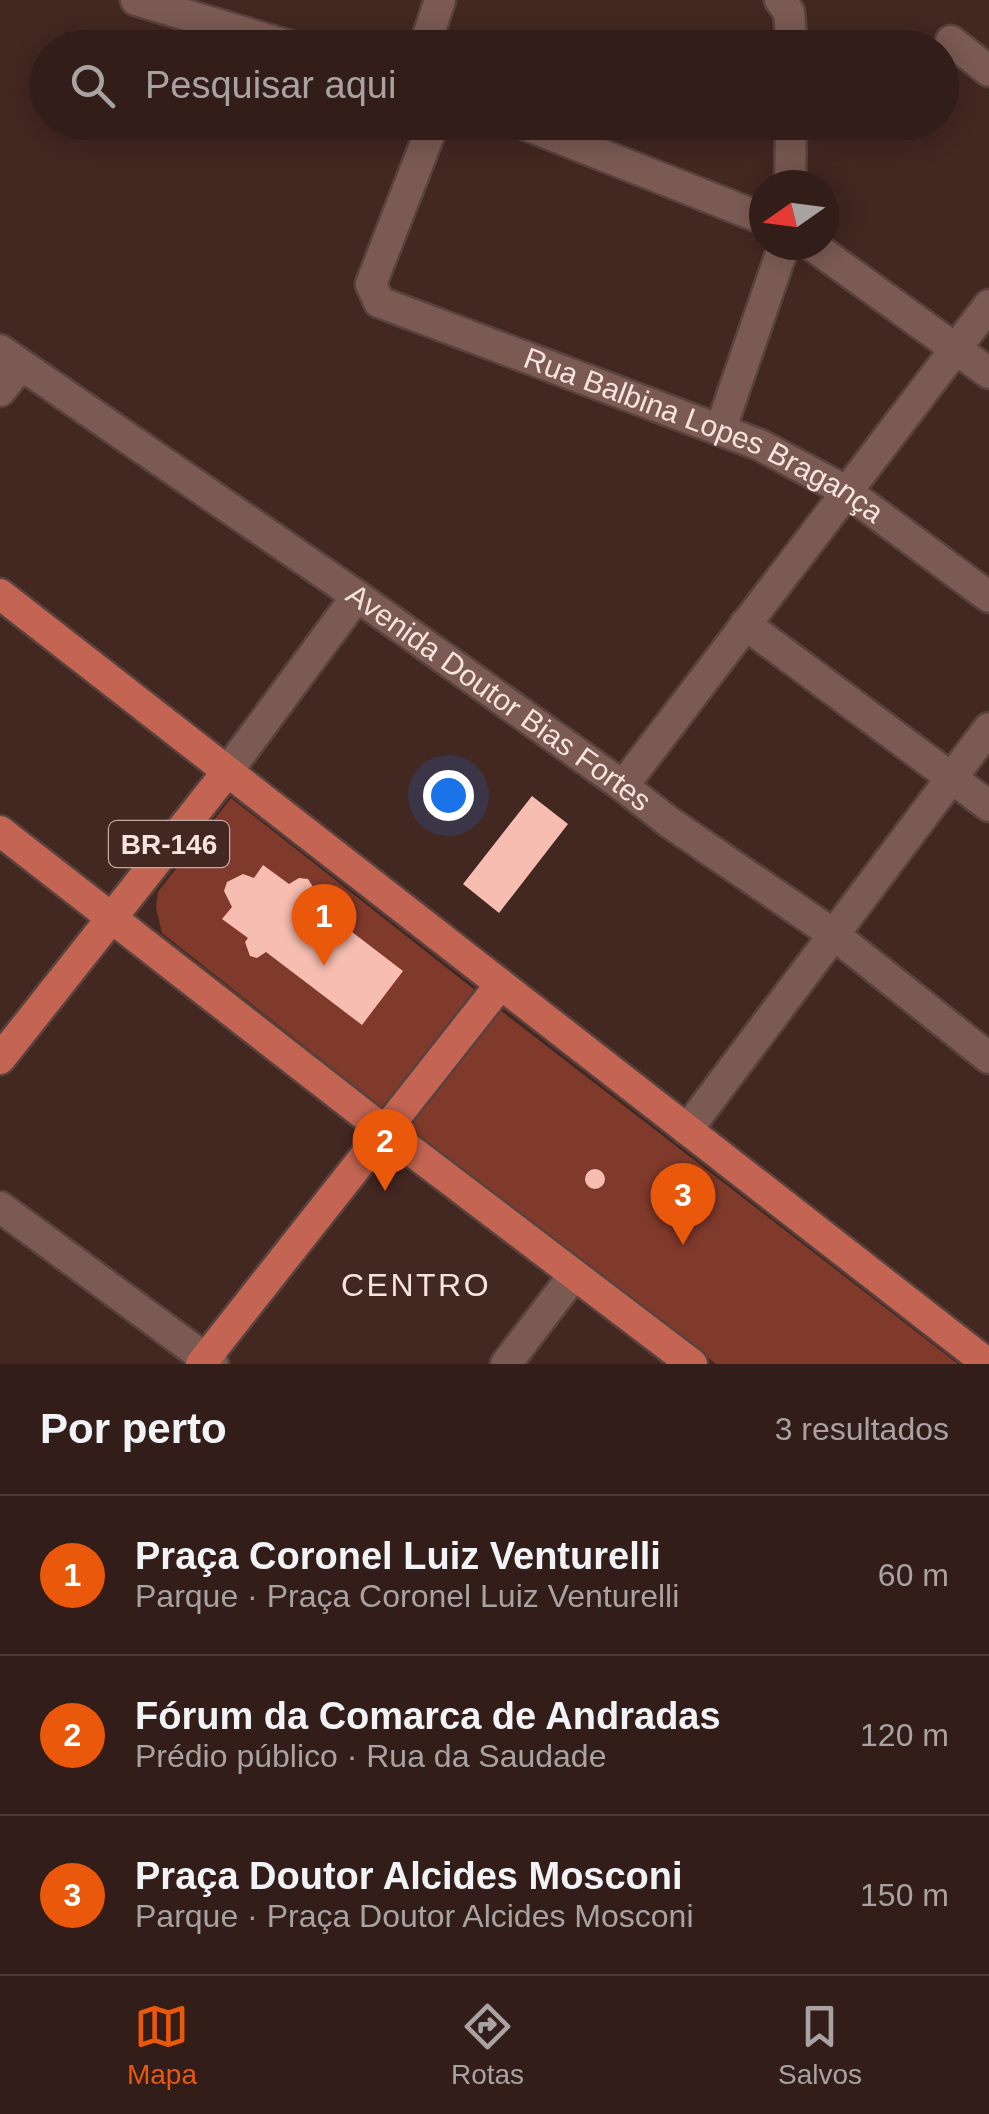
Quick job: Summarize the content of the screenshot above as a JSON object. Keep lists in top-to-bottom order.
{
  "streets": {
    "main road": ["BR-146"],
    "street": ["Rua Balbina Lopes Bragança", "Avenida Doutor Bias Fortes"]
  },
  "districts": ["CENTRO"],
  "north": "left",
  "page": {
    "search": "Pesquisar aqui",
    "pins": ["1", "2", "3"],
    "heading": ["Por perto", "3 resultados"],
    "list": [
      {
        "mark": "1",
        "name": "Praça Coronel Luiz Venturelli",
        "note": "Parque · Praça Coronel Luiz Venturelli",
        "value": "60 m"
      },
      {
        "mark": "2",
        "name": "Fórum da Comarca de Andradas",
        "note": "Prédio público · Rua da Saudade",
        "value": "120 m"
      },
      {
        "mark": "3",
        "name": "Praça Doutor Alcides Mosconi",
        "note": "Parque · Praça Doutor Alcides Mosconi",
        "value": "150 m"
      }
    ],
    "nav": ["Mapa", "Rotas", "Salvos"]
  }
}
